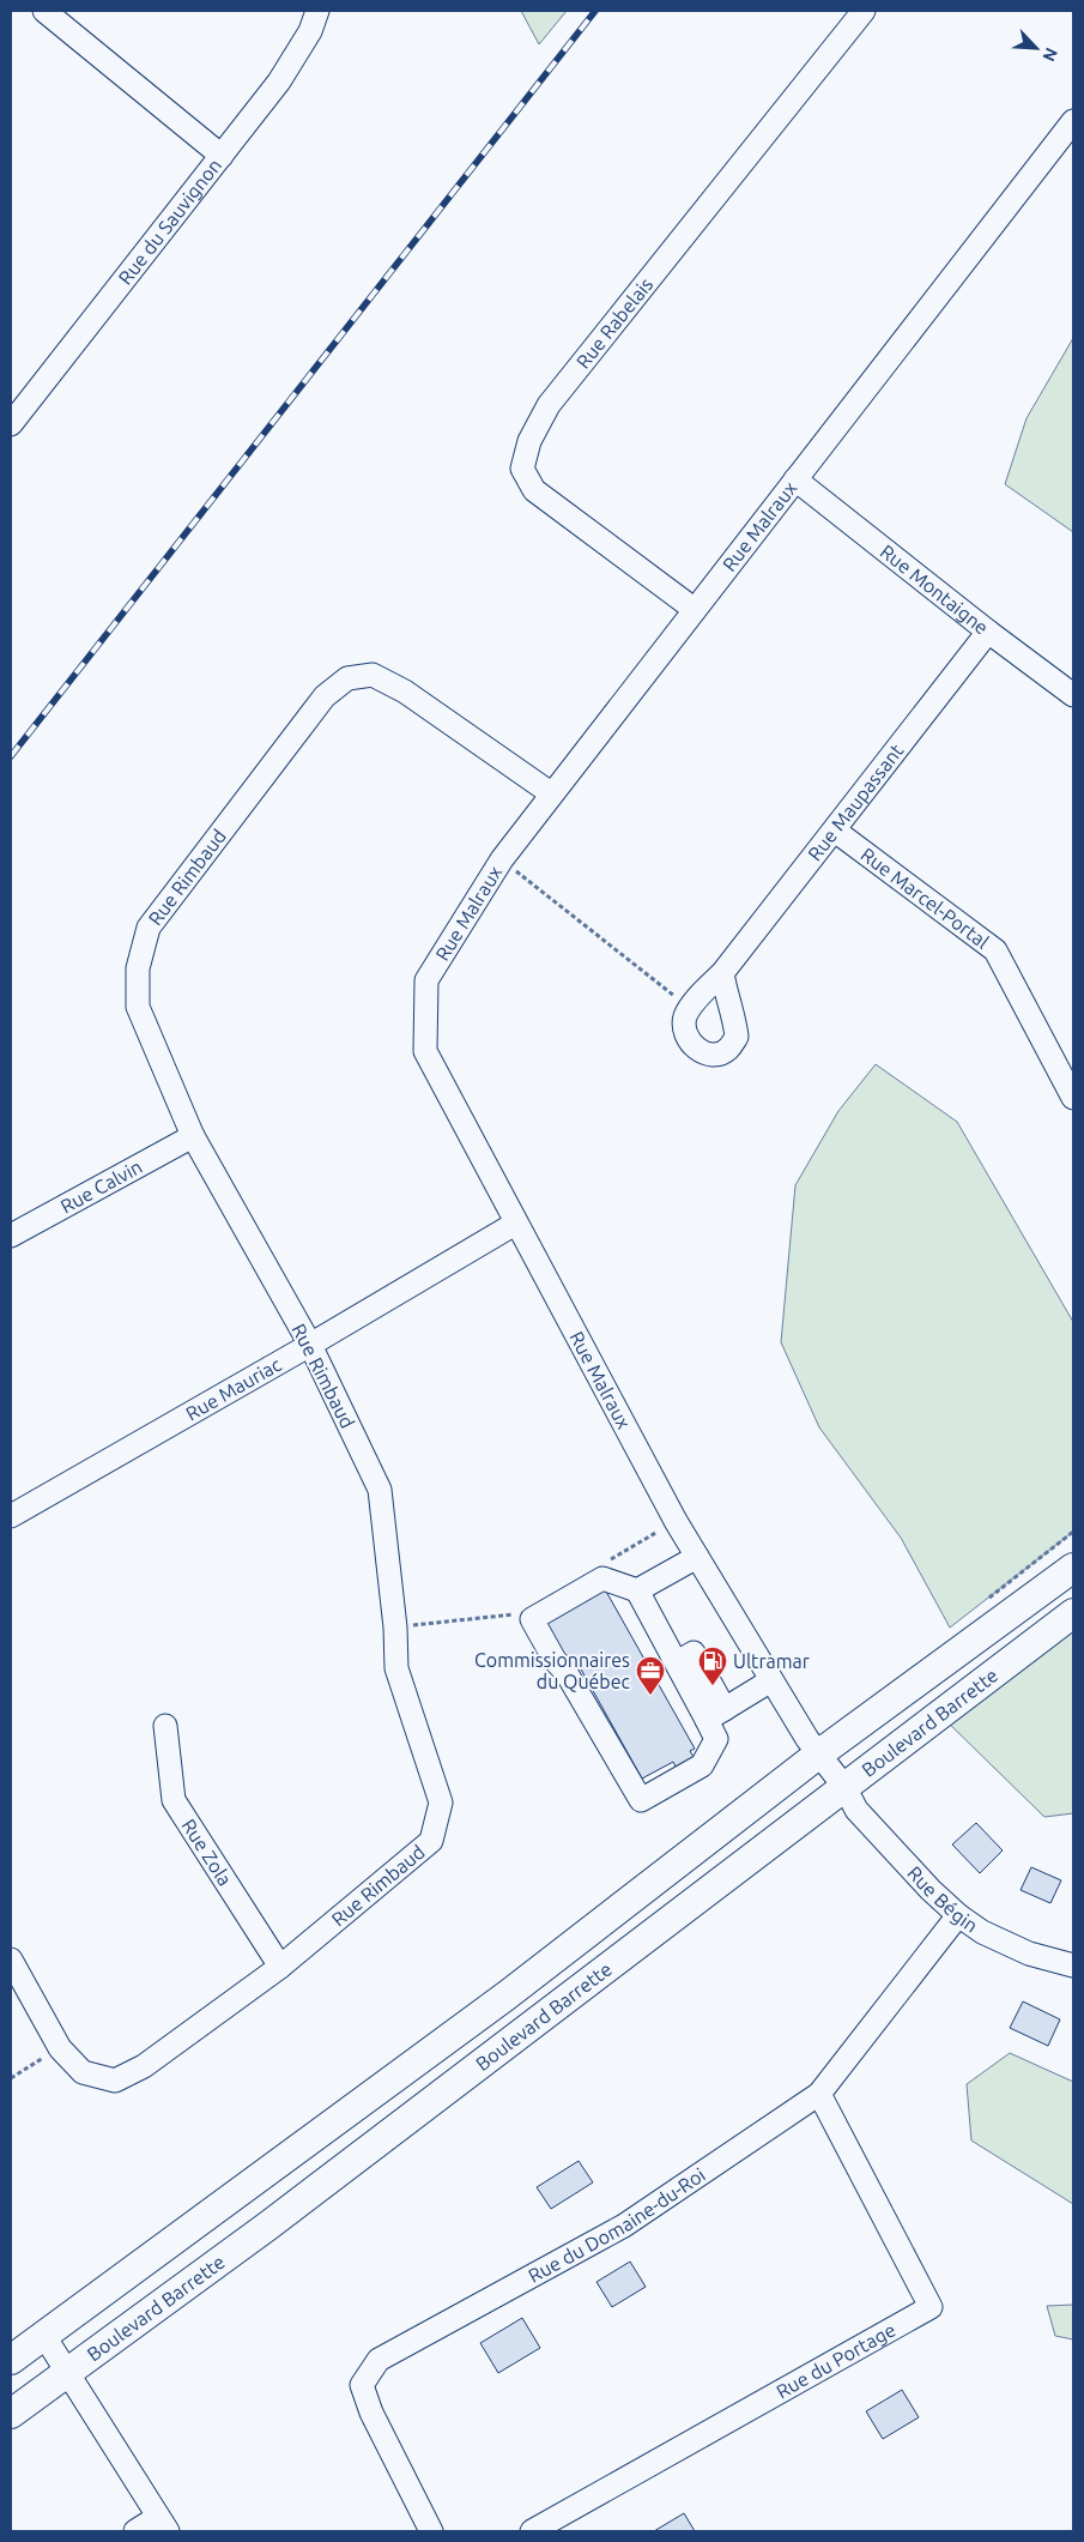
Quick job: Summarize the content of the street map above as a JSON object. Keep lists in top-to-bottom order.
{
  "streets": {
    "main road": ["Boulevard Barrette"],
    "street": [
      "Rue du Sauvignon",
      "Rue Rabelais",
      "Rue Malraux",
      "Rue Montaigne",
      "Rue Maupassant",
      "Rue Rimbaud",
      "Rue Marcel-Portal",
      "Rue Calvin",
      "Rue Mauriac",
      "Rue Zola",
      "Rue Bégin",
      "Rue du Domaine-du-Roi",
      "Rue du Portage"
    ]
  },
  "crossings": [
    ["Rue Rabelais", "Rue Malraux"],
    ["Rue Malraux", "Rue Montaigne"],
    ["Rue Malraux", "Rue Rimbaud"],
    ["Rue Malraux", "Rue Mauriac"],
    ["Rue Malraux", "Boulevard Barrette"],
    ["Rue Malraux", "Rue Bégin"],
    ["Rue Montaigne", "Rue Maupassant"],
    ["Rue Maupassant", "Rue Marcel-Portal"],
    ["Rue Rimbaud", "Rue Calvin"],
    ["Rue Rimbaud", "Rue Mauriac"],
    ["Rue Rimbaud", "Rue Zola"],
    ["Boulevard Barrette", "Rue Bégin"],
    ["Rue Bégin", "Rue du Domaine-du-Roi"],
    ["Rue du Domaine-du-Roi", "Rue du Portage"]
  ],
  "places": {
    "fuel station": ["Ultramar"],
    "office": ["Commissionnaires du Québec"]
  },
  "north": "bottom right"
}
